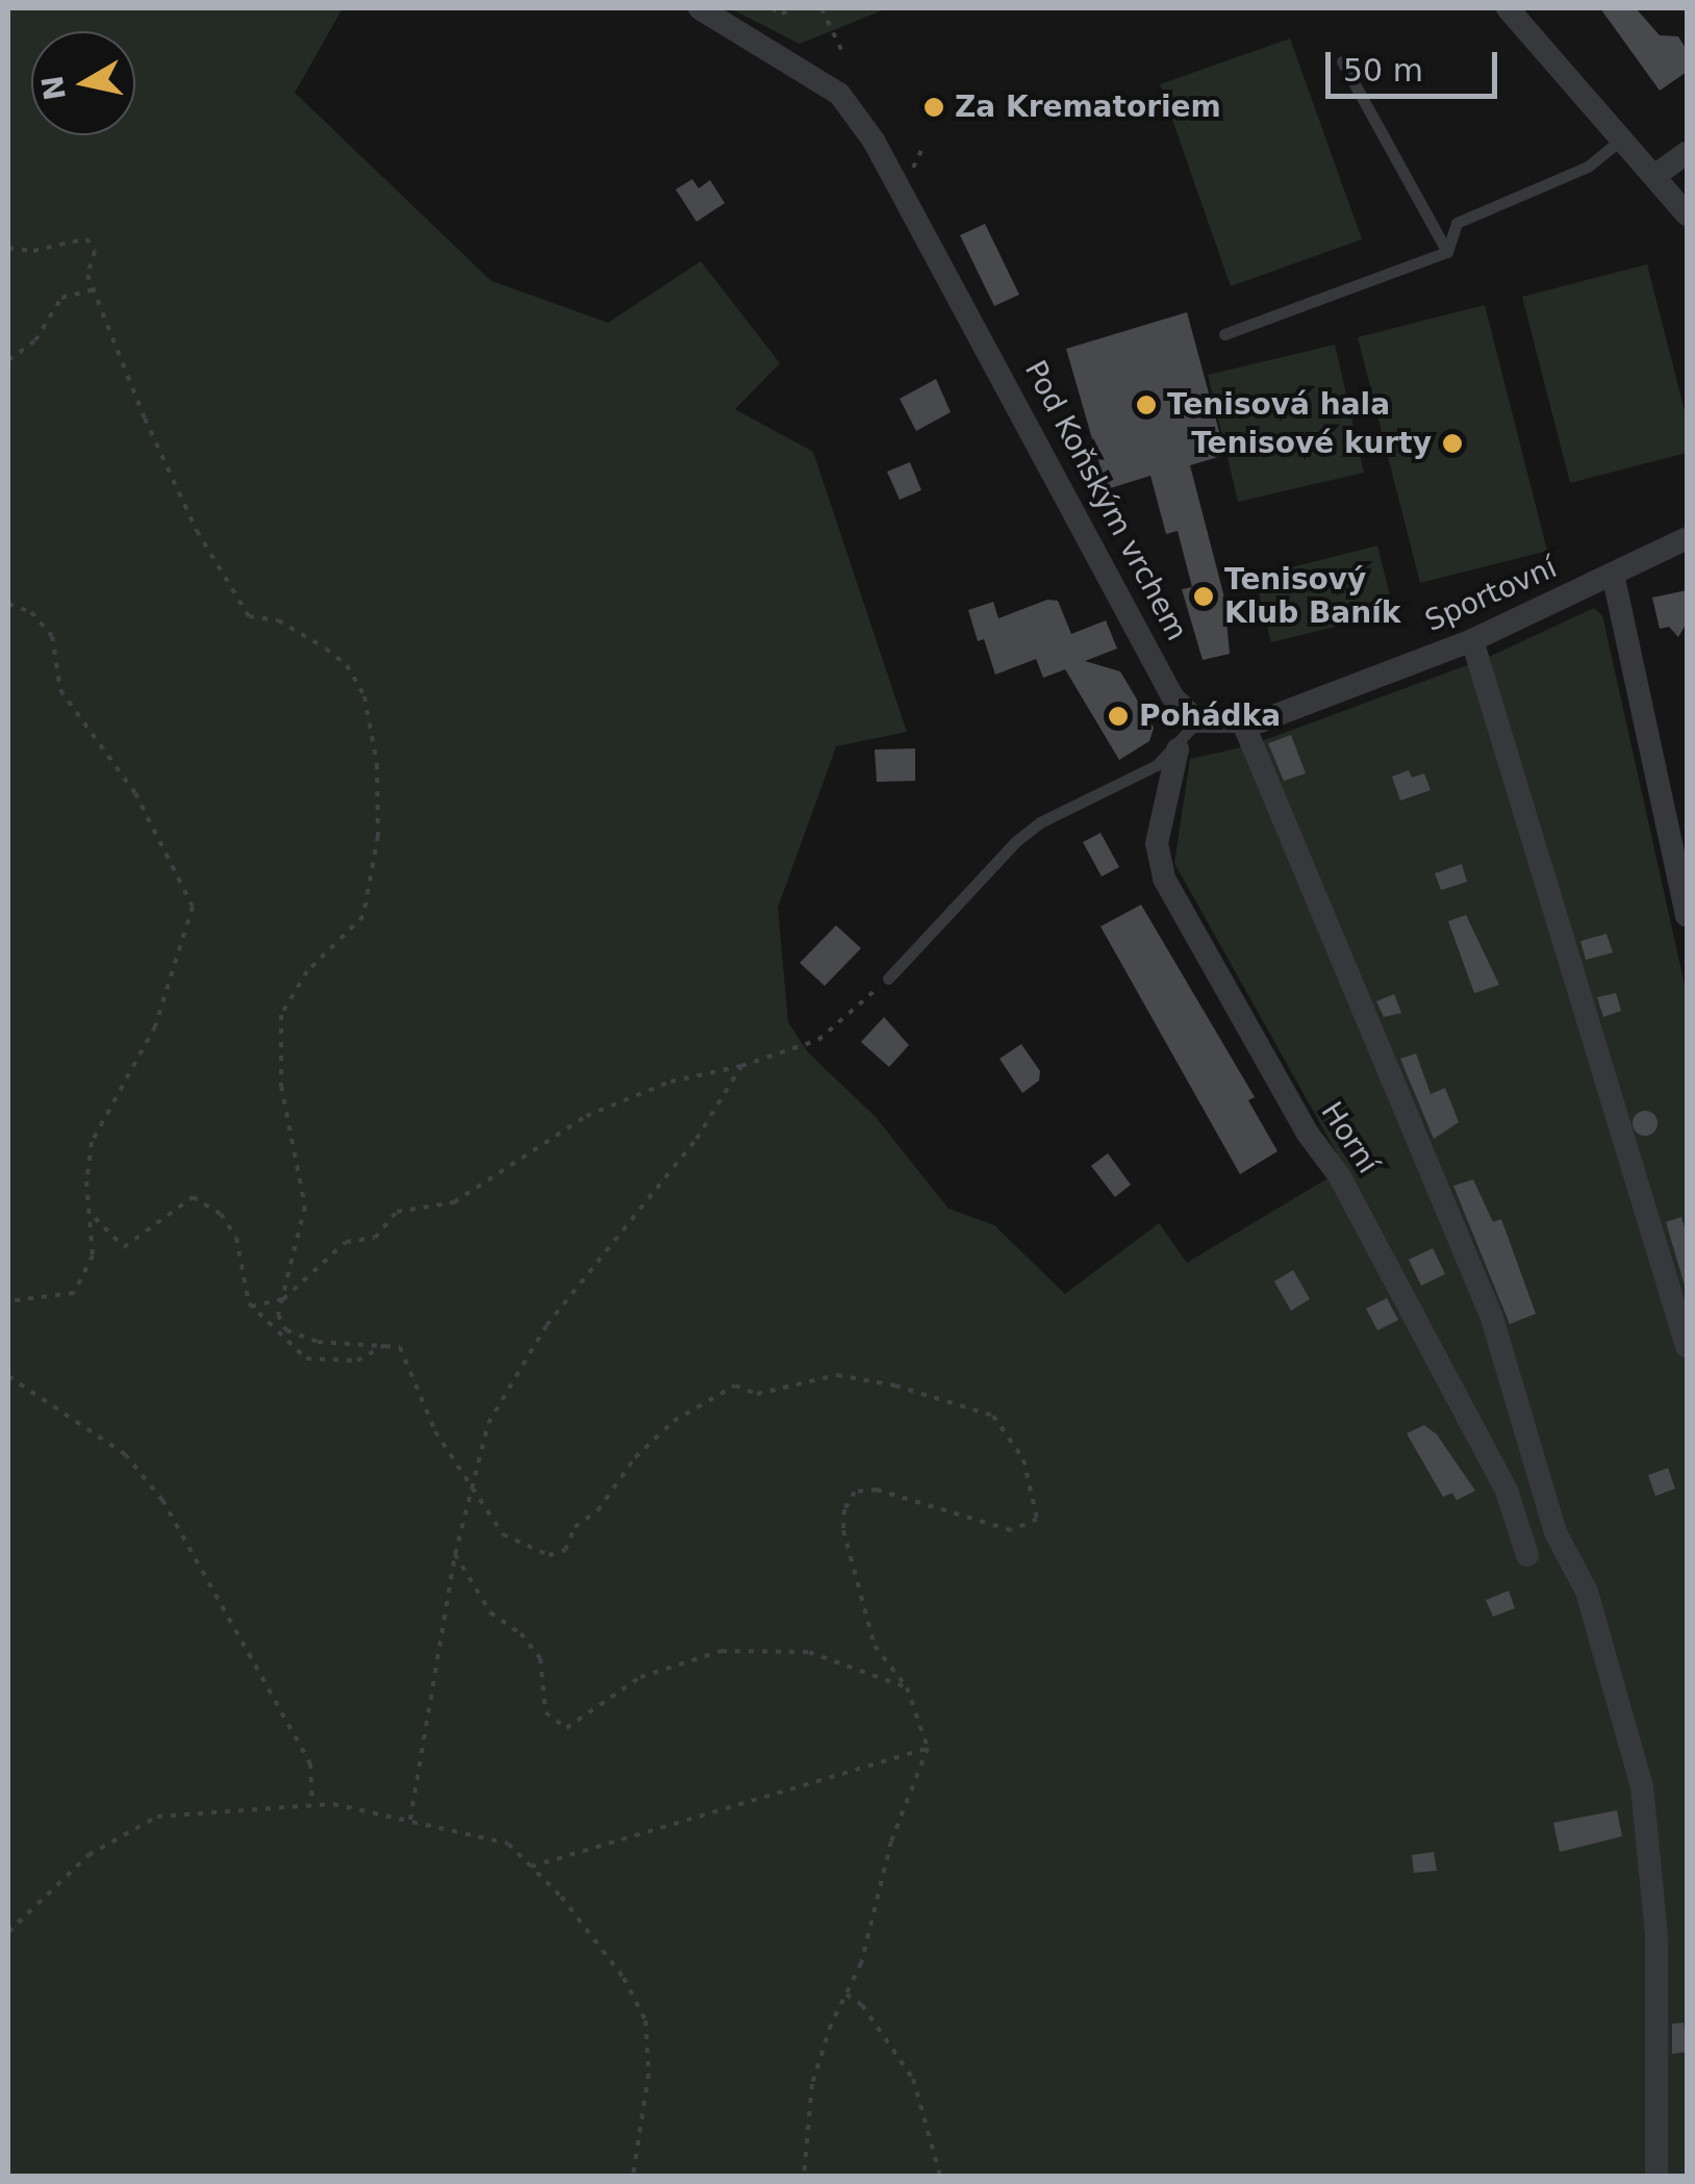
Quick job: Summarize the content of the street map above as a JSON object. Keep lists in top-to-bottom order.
{
  "streets": {
    "street": ["Pod Koňským vrchem", "Sportovní", "Horní"]
  },
  "crossings": [
    ["Pod Koňským vrchem", "Sportovní"]
  ],
  "places": [
    "Za Krematoriem",
    "Tenisová hala",
    "Tenisové kurty",
    "Tenisový Klub Baník",
    "Pohádka"
  ],
  "scale_bar": "50 m",
  "north": "left"
}
